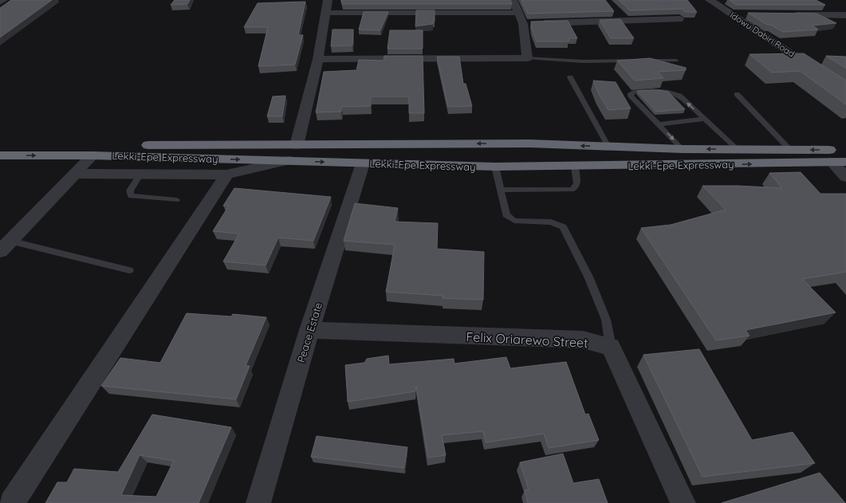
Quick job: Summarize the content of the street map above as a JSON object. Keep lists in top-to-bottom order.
{
  "streets": {
    "highway": ["Lekki-Epe Expressway"],
    "street": ["Idowu Dabiri Road", "Peace Estate", "Felix Oriarewo Street"]
  },
  "crossings": [
    ["Lekki-Epe Expressway", "Peace Estate"],
    ["Peace Estate", "Felix Oriarewo Street"]
  ]
}
